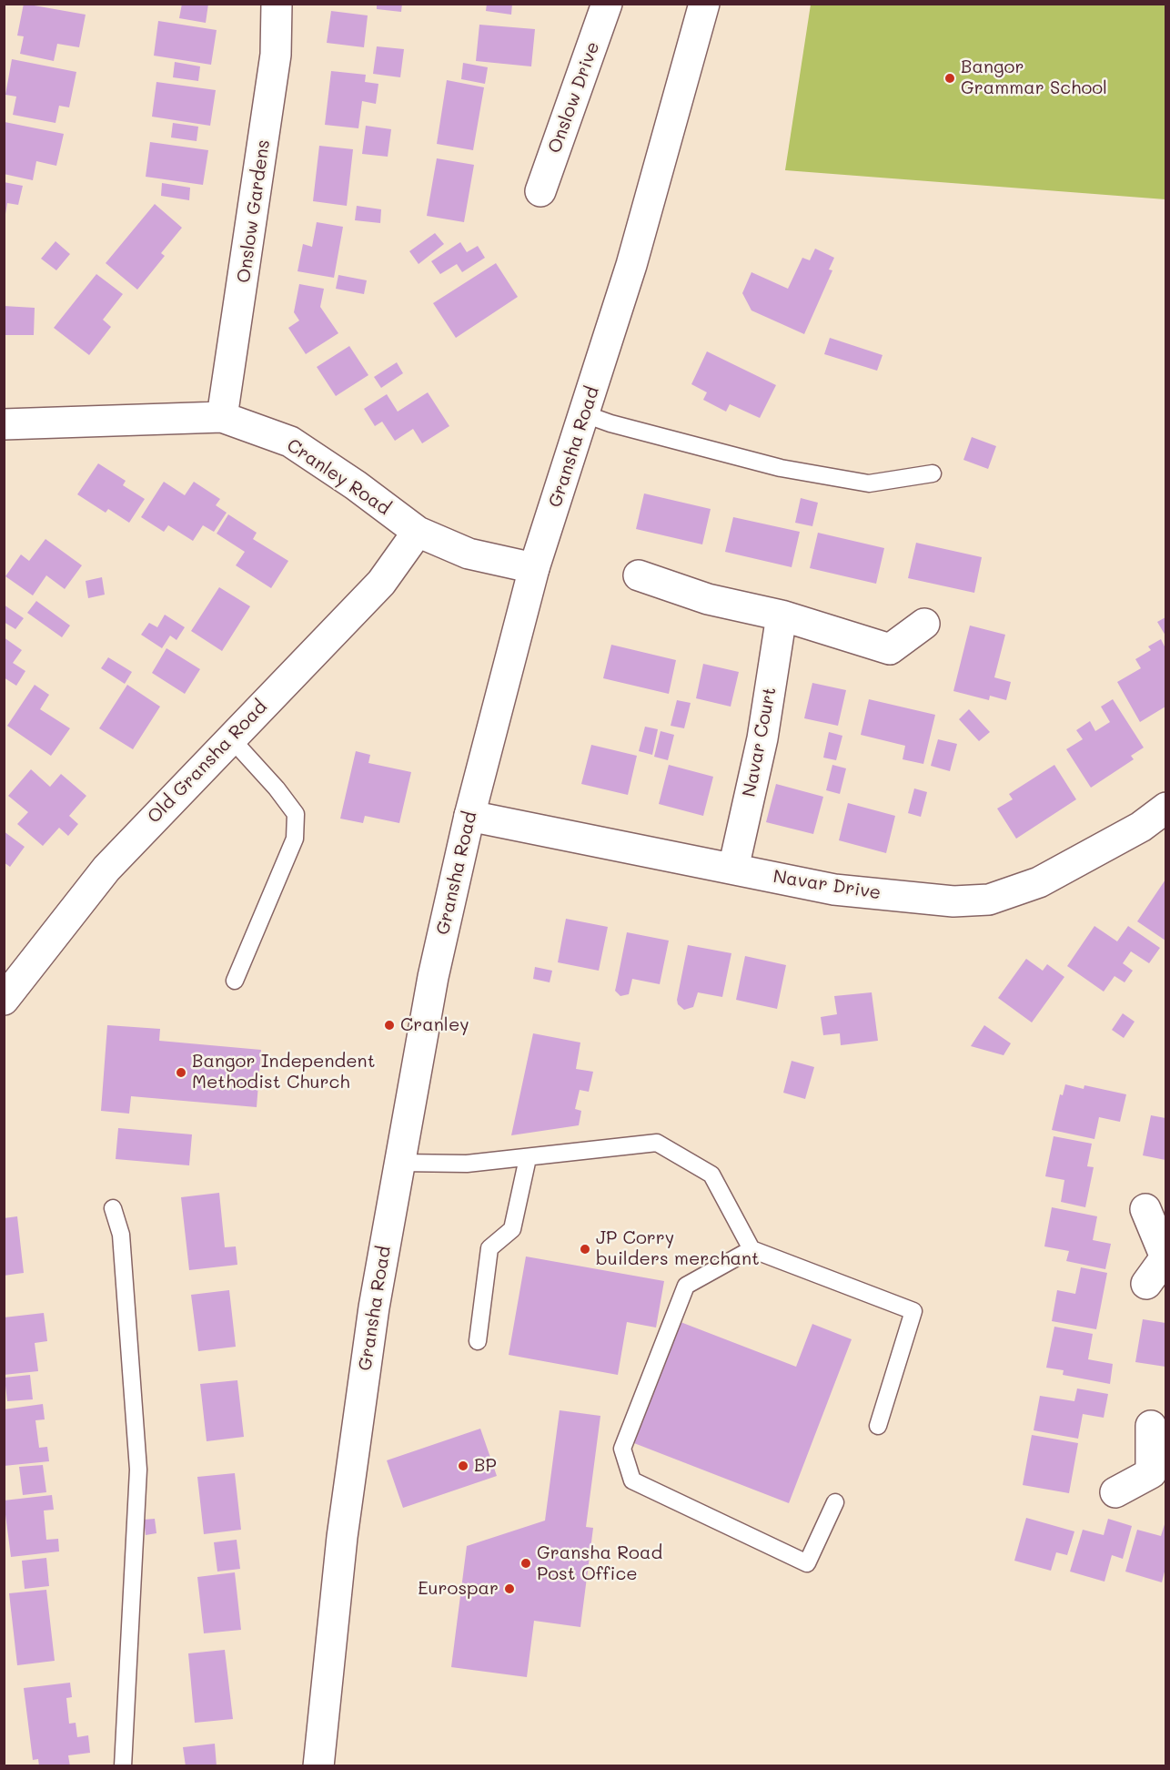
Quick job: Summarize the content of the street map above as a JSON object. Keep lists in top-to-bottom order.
{
  "streets": {
    "street": [
      "Onslow Drive",
      "Onslow Gardens",
      "Gransha Road",
      "Cranley Road",
      "Navar Court",
      "Old Gransha Road",
      "Navar Drive"
    ]
  },
  "crossings": [
    ["Onslow Gardens", "Cranley Road"],
    ["Gransha Road", "Cranley Road"],
    ["Gransha Road", "Navar Drive"],
    ["Cranley Road", "Old Gransha Road"],
    ["Navar Court", "Navar Drive"]
  ],
  "places": [
    "Bangor Grammar School",
    "Cranley",
    "Bangor Independent Methodist Church",
    "JP Corry builders merchant",
    "BP",
    "Gransha Road Post Office",
    "Eurospar"
  ]
}
